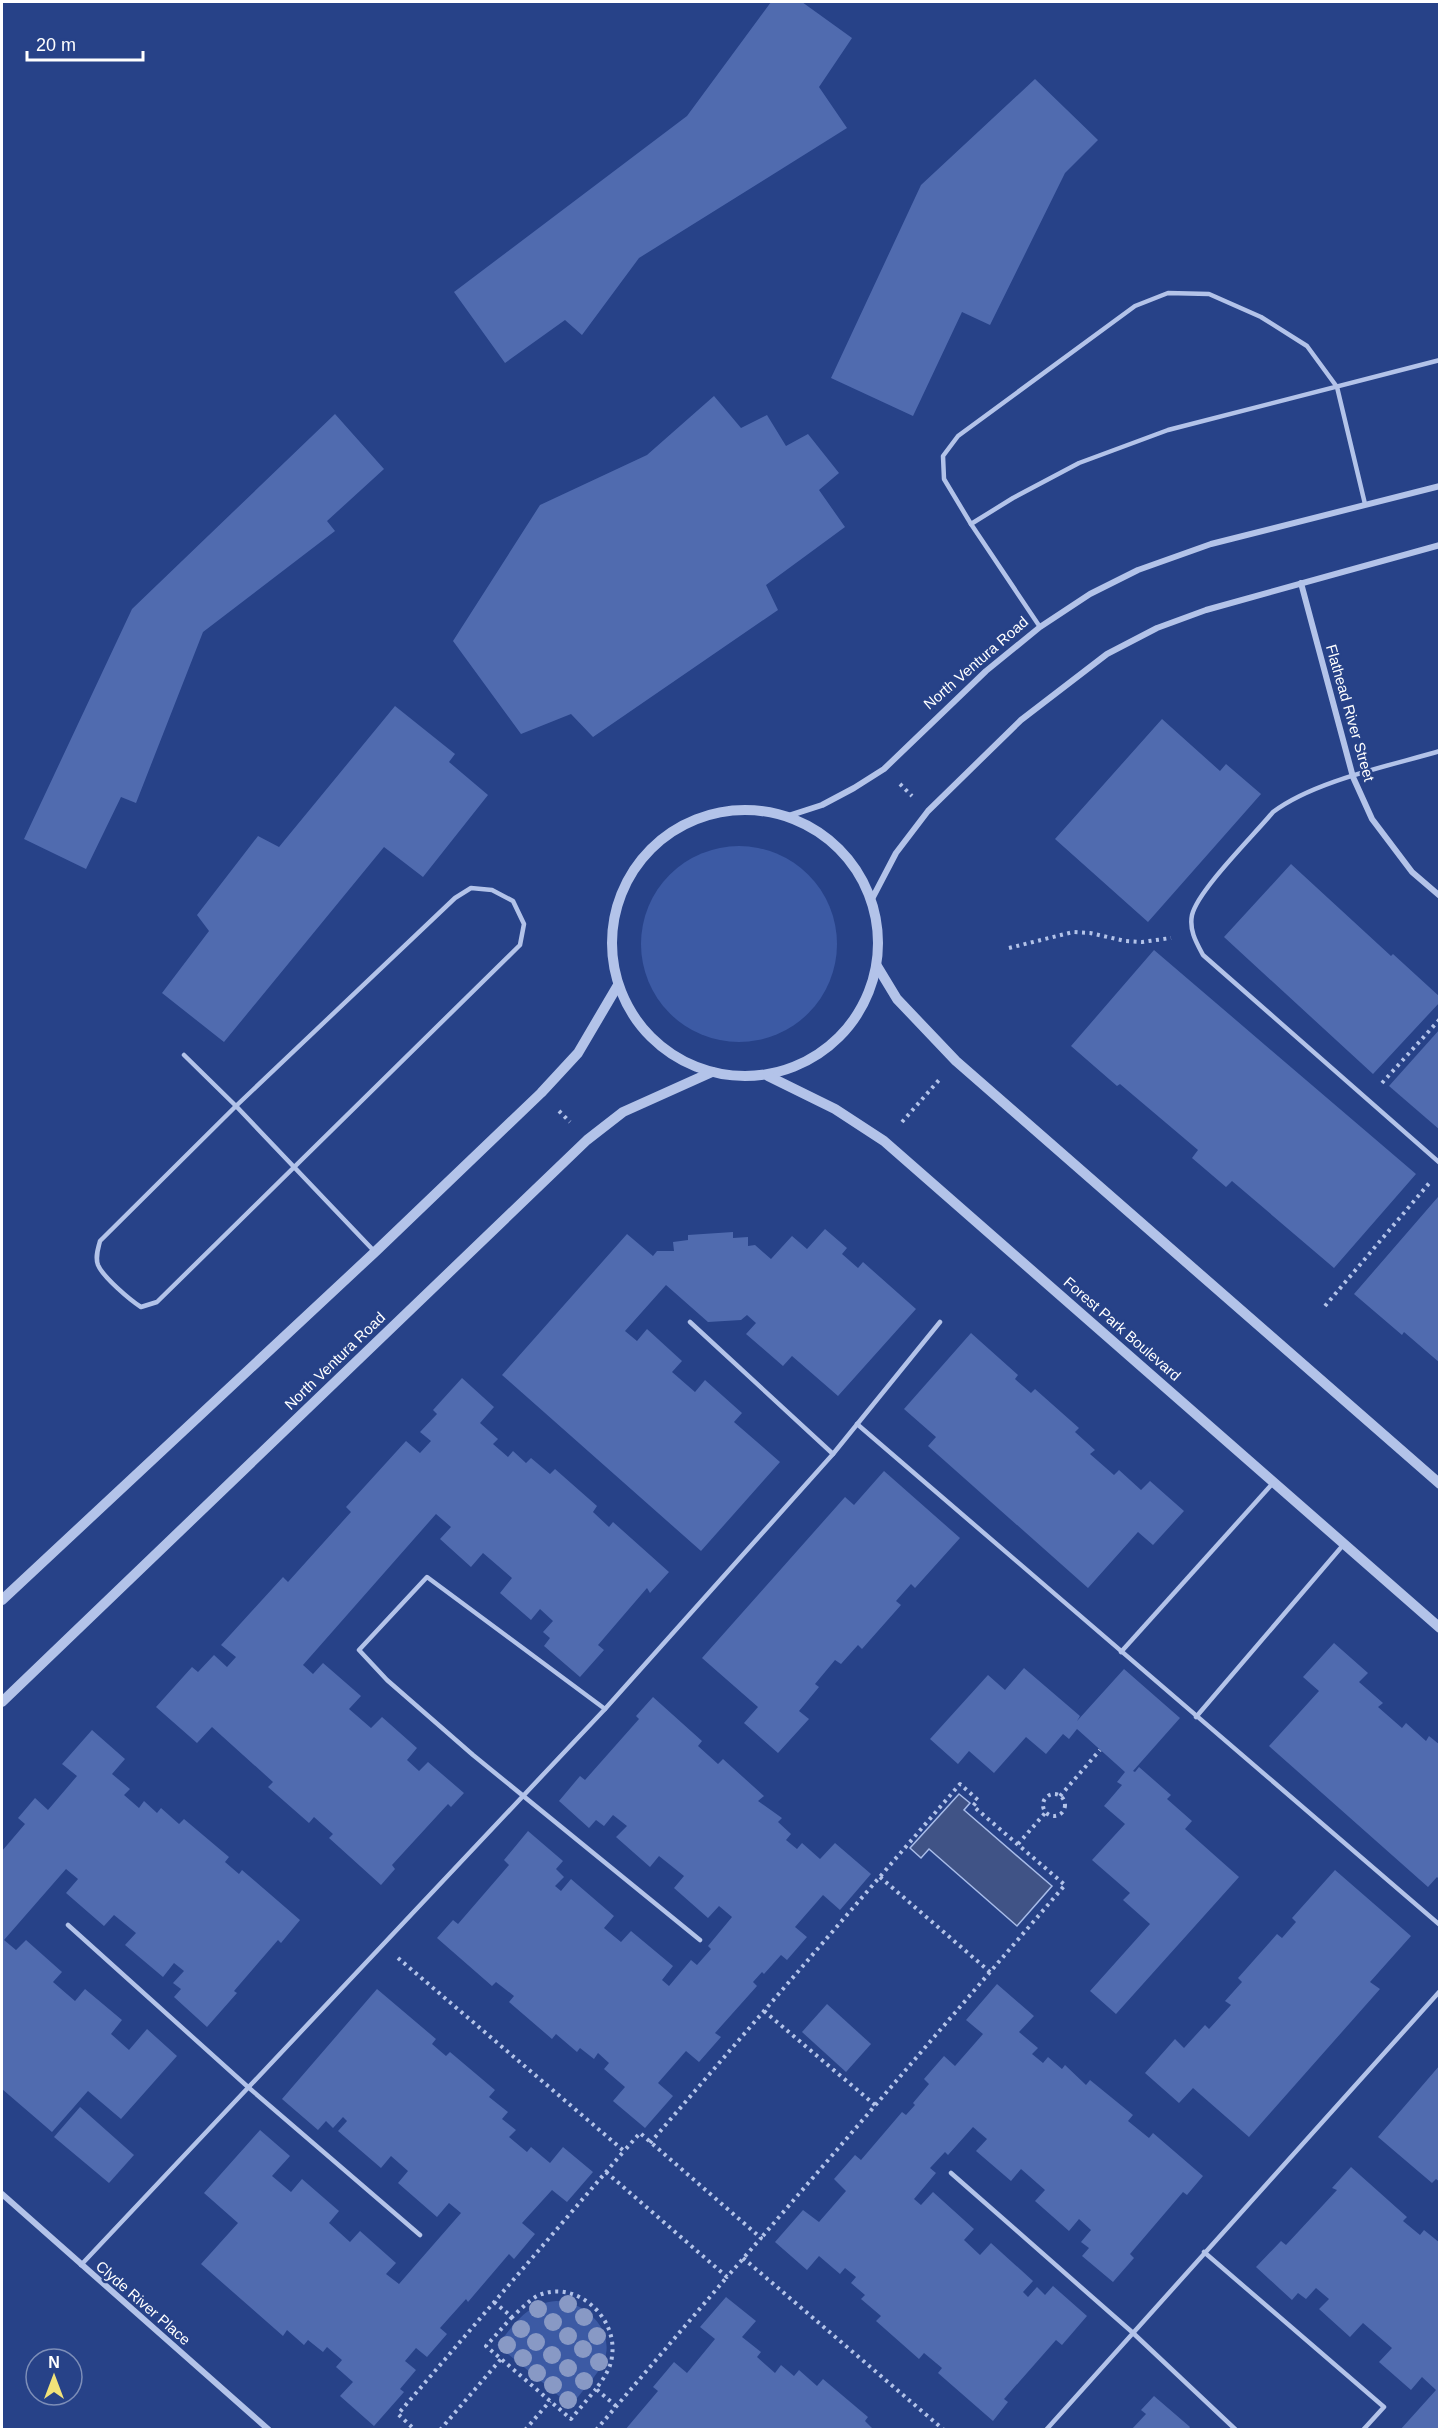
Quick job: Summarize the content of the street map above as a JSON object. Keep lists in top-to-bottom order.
{
  "streets": {
    "street": [
      "North Ventura Road",
      "Flathead River Street",
      "Forest Park Boulevard",
      "Clyde River Place"
    ]
  },
  "scale_bar": "20 m",
  "north": "top"
}
